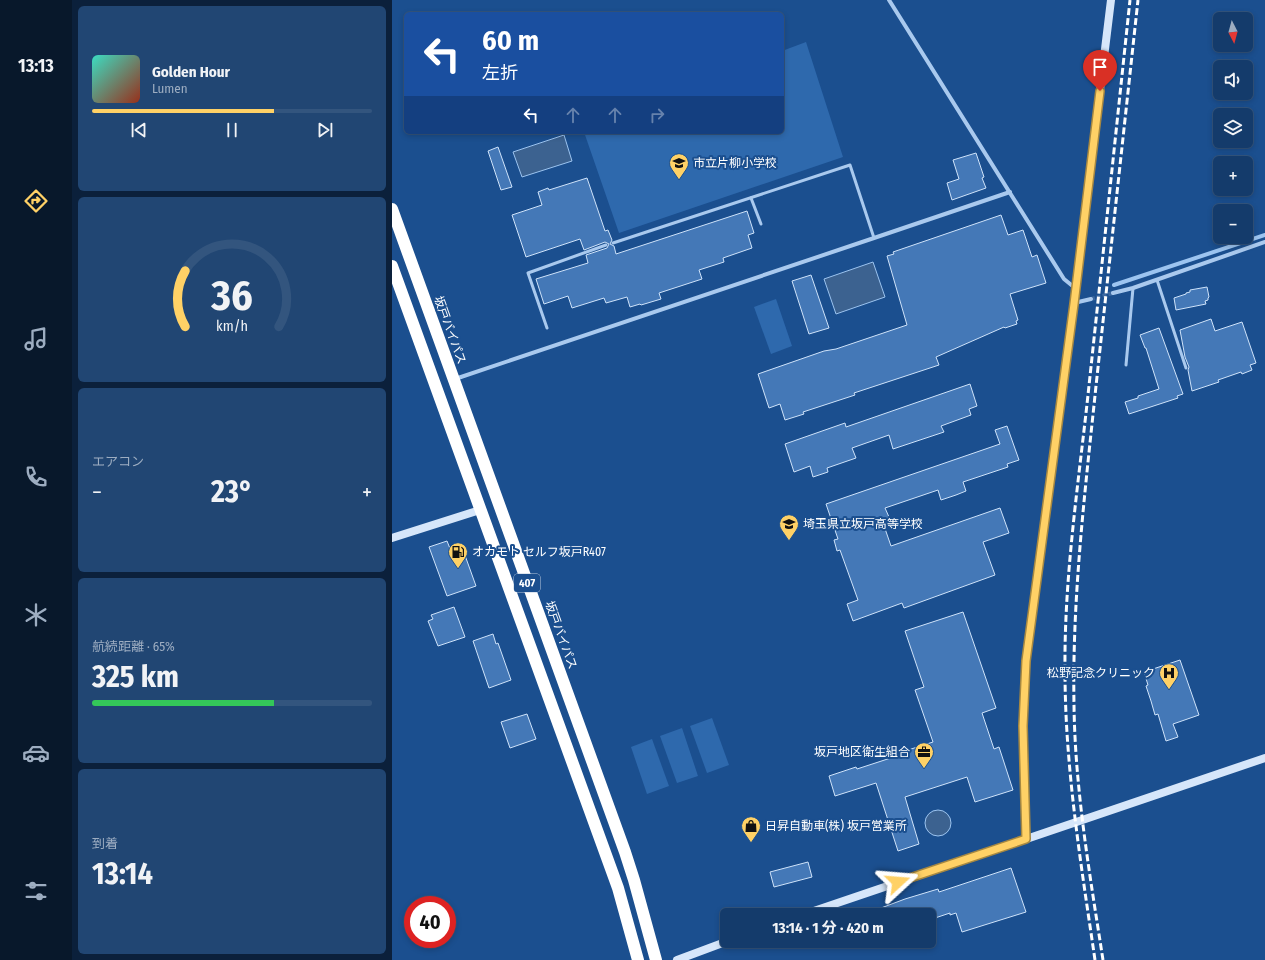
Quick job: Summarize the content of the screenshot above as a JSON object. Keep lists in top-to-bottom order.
{
  "streets": {
    "highway": ["坂戸バイパス", "407"]
  },
  "places": {
    "school or university": ["市立片柳小学校", "埼玉県立坂戸高等学校"],
    "fuel station": ["オカモト セルフ坂戸R407"],
    "hospital": ["松野記念クリニック"],
    "office": ["坂戸地区衛生組合"],
    "shop": ["日昇自動車(株) 坂戸営業所"]
  },
  "north": "bottom",
  "page": {
    "tabs": "13:13",
    "map_buttons": ["+", "−"],
    "turn": ["60 m", "左折"],
    "song": ["Golden Hour", "Lumen"],
    "tile": [
      "エアコン",
      ["航続距離 · 65%", "325 km"],
      ["到着", "13:14"]
    ],
    "heat": ["−", "23°", "+"],
    "limit": "40",
    "trip": "13:14 · 1 分 · 420 m",
    "gauge": ["36", "km/h"]
  }
}
